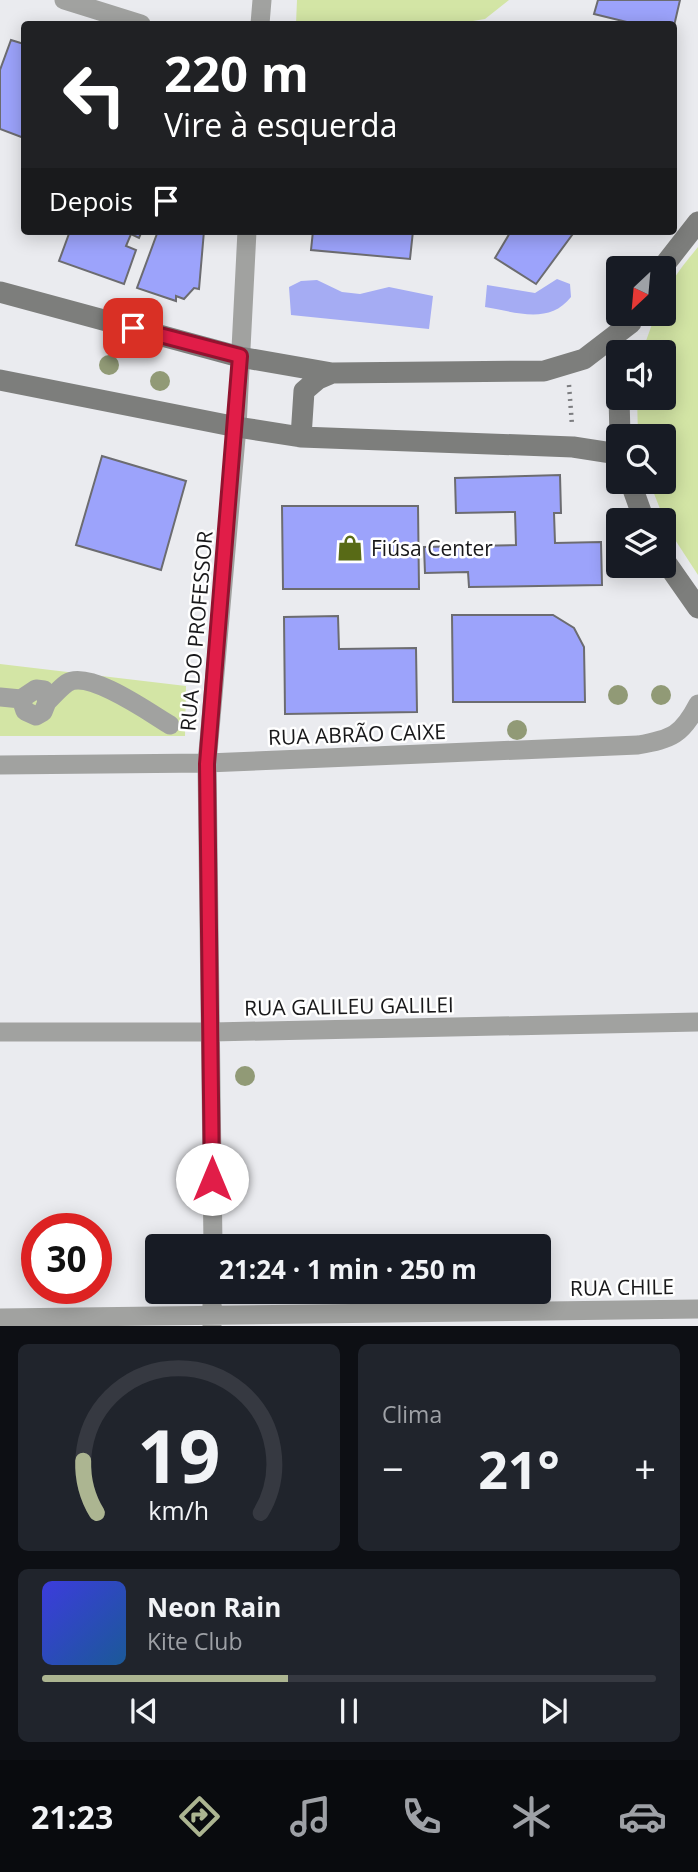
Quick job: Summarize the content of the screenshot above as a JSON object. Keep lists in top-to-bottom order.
{
  "streets": {
    "street": [
      "RUA DO PROFESSOR",
      "RUA ABRÃO CAIXE",
      "RUA GALILEU GALILEI",
      "RUA CHILE"
    ]
  },
  "crossings": [
    ["RUA DO PROFESSOR", "RUA ABRÃO CAIXE"],
    ["RUA DO PROFESSOR", "RUA GALILEU GALILEI"]
  ],
  "places": {
    "shop": ["Fiúsa Center"]
  },
  "north": "bottom left",
  "page": {
    "turn": ["220 m", "Vire à esquerda"],
    "then": "Depois",
    "limit": "30",
    "trip": "21:24 · 1 min · 250 m",
    "tile": "Clima",
    "heat": ["−", "21°", "+"],
    "song": ["Neon Rain", "Kite Club"],
    "tabs": "21:23",
    "gauge": ["19", "km/h"]
  }
}
